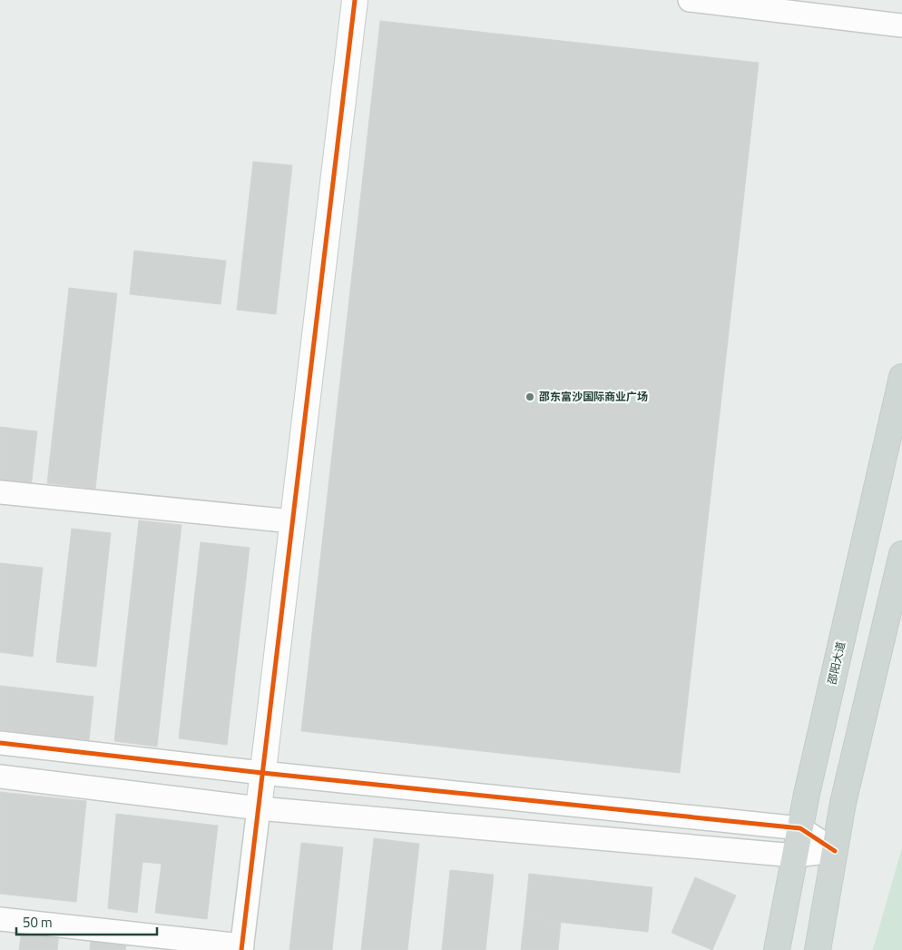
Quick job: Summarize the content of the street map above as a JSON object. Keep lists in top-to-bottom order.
{
  "streets": {
    "main road": ["邵阳大道"]
  },
  "places": ["邵东富沙国际商业广场"],
  "scale_bar": "50 m"
}
